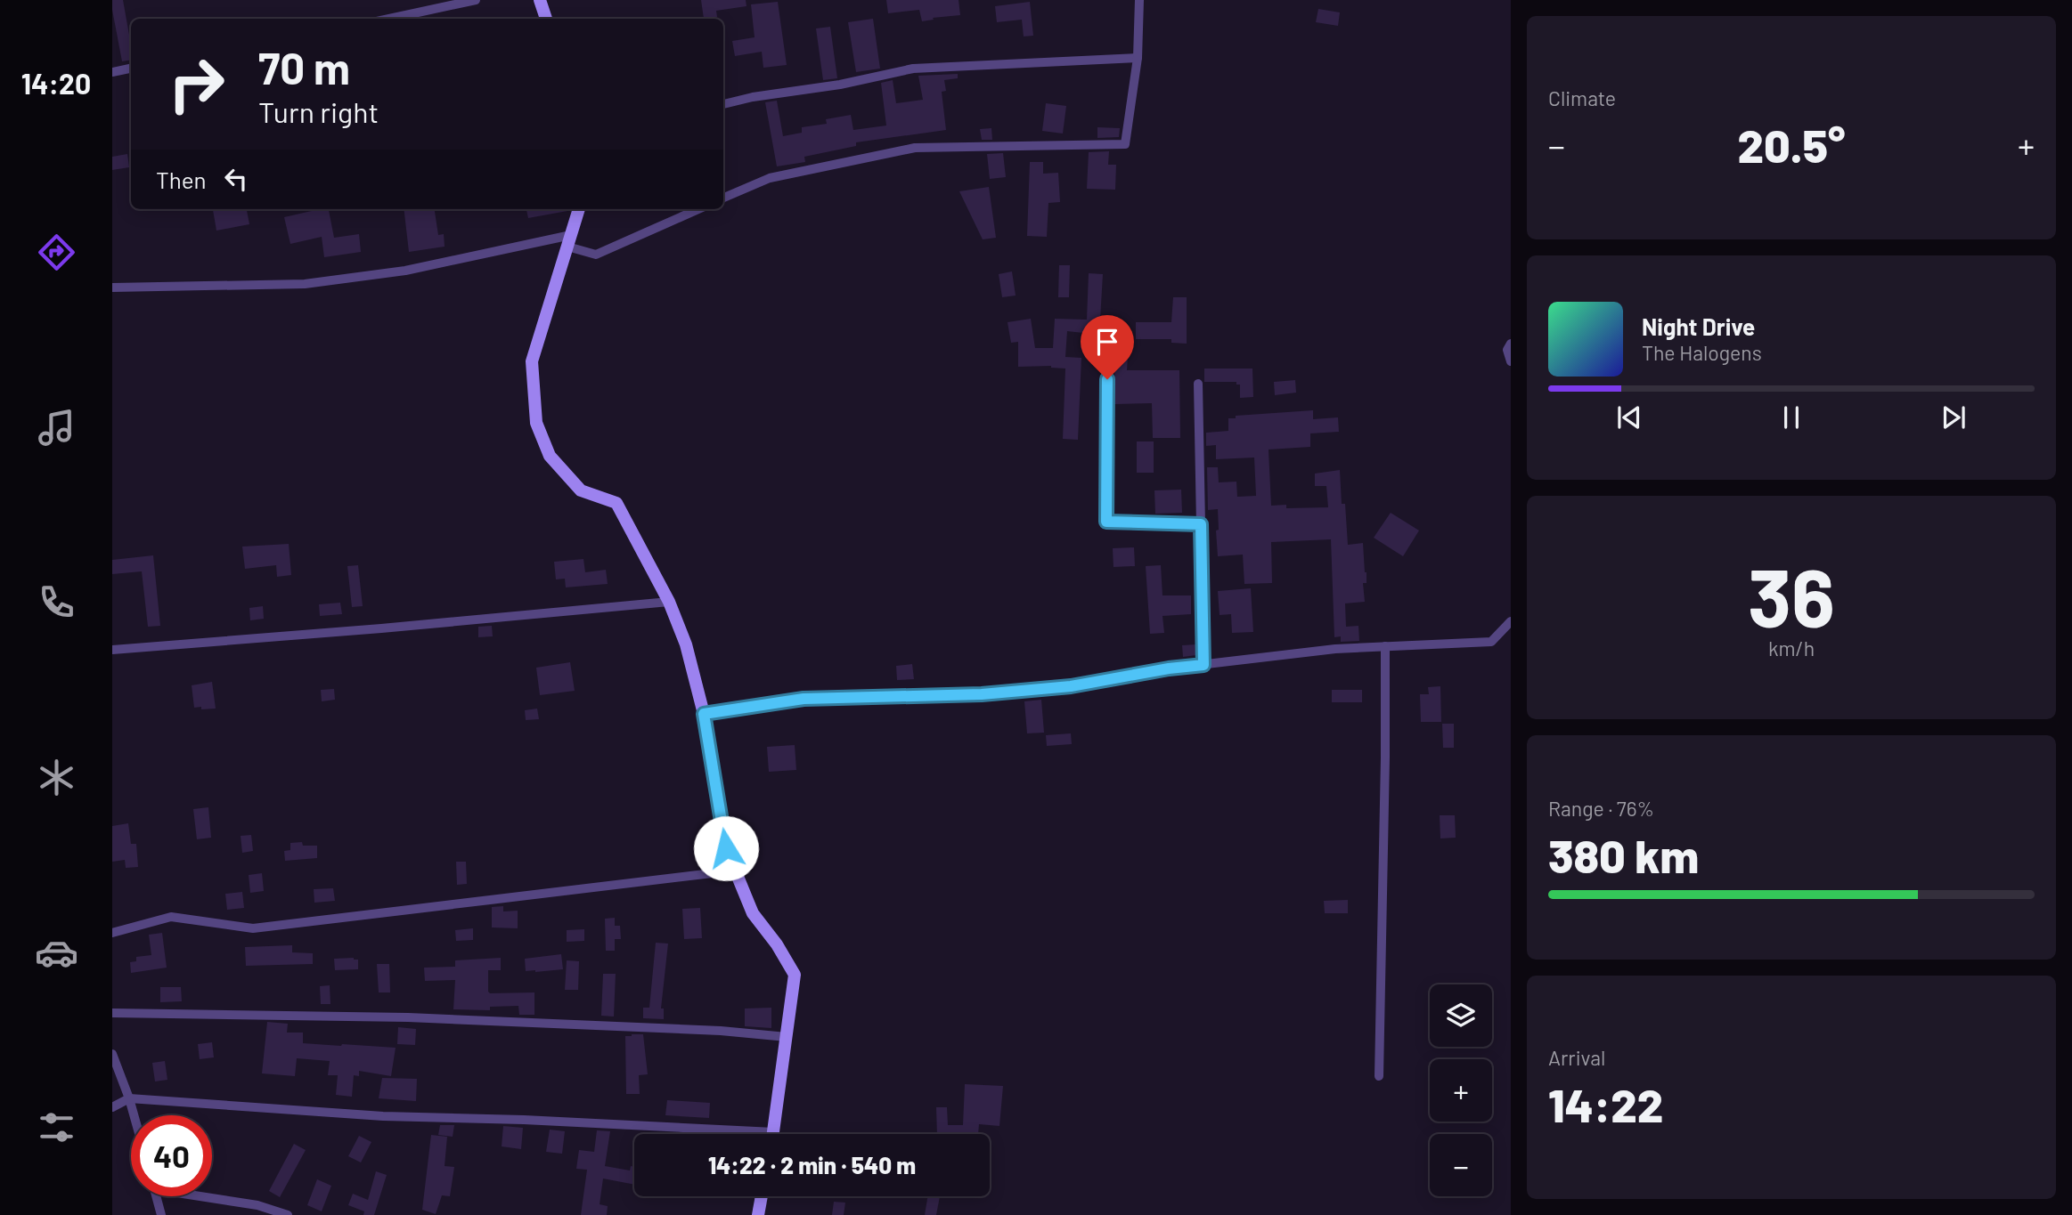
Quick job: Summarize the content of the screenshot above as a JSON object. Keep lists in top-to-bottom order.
{
  "page": {
    "tabs": "14:20",
    "tile": [
      "Climate",
      ["36", "km/h"],
      ["Range · 76%", "380 km"],
      ["Arrival", "14:22"]
    ],
    "turn": ["70 m", "Turn right"],
    "heat": ["−", "20.5°", "+"],
    "then": "Then",
    "song": ["Night Drive", "The Halogens"],
    "map_buttons": ["+", "−"],
    "limit": "40",
    "trip": "14:22 · 2 min · 540 m"
  }
}
